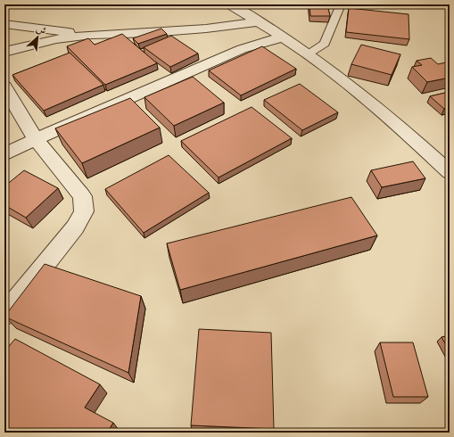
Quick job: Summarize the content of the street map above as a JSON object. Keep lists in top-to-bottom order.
{
  "north": "top right"
}
